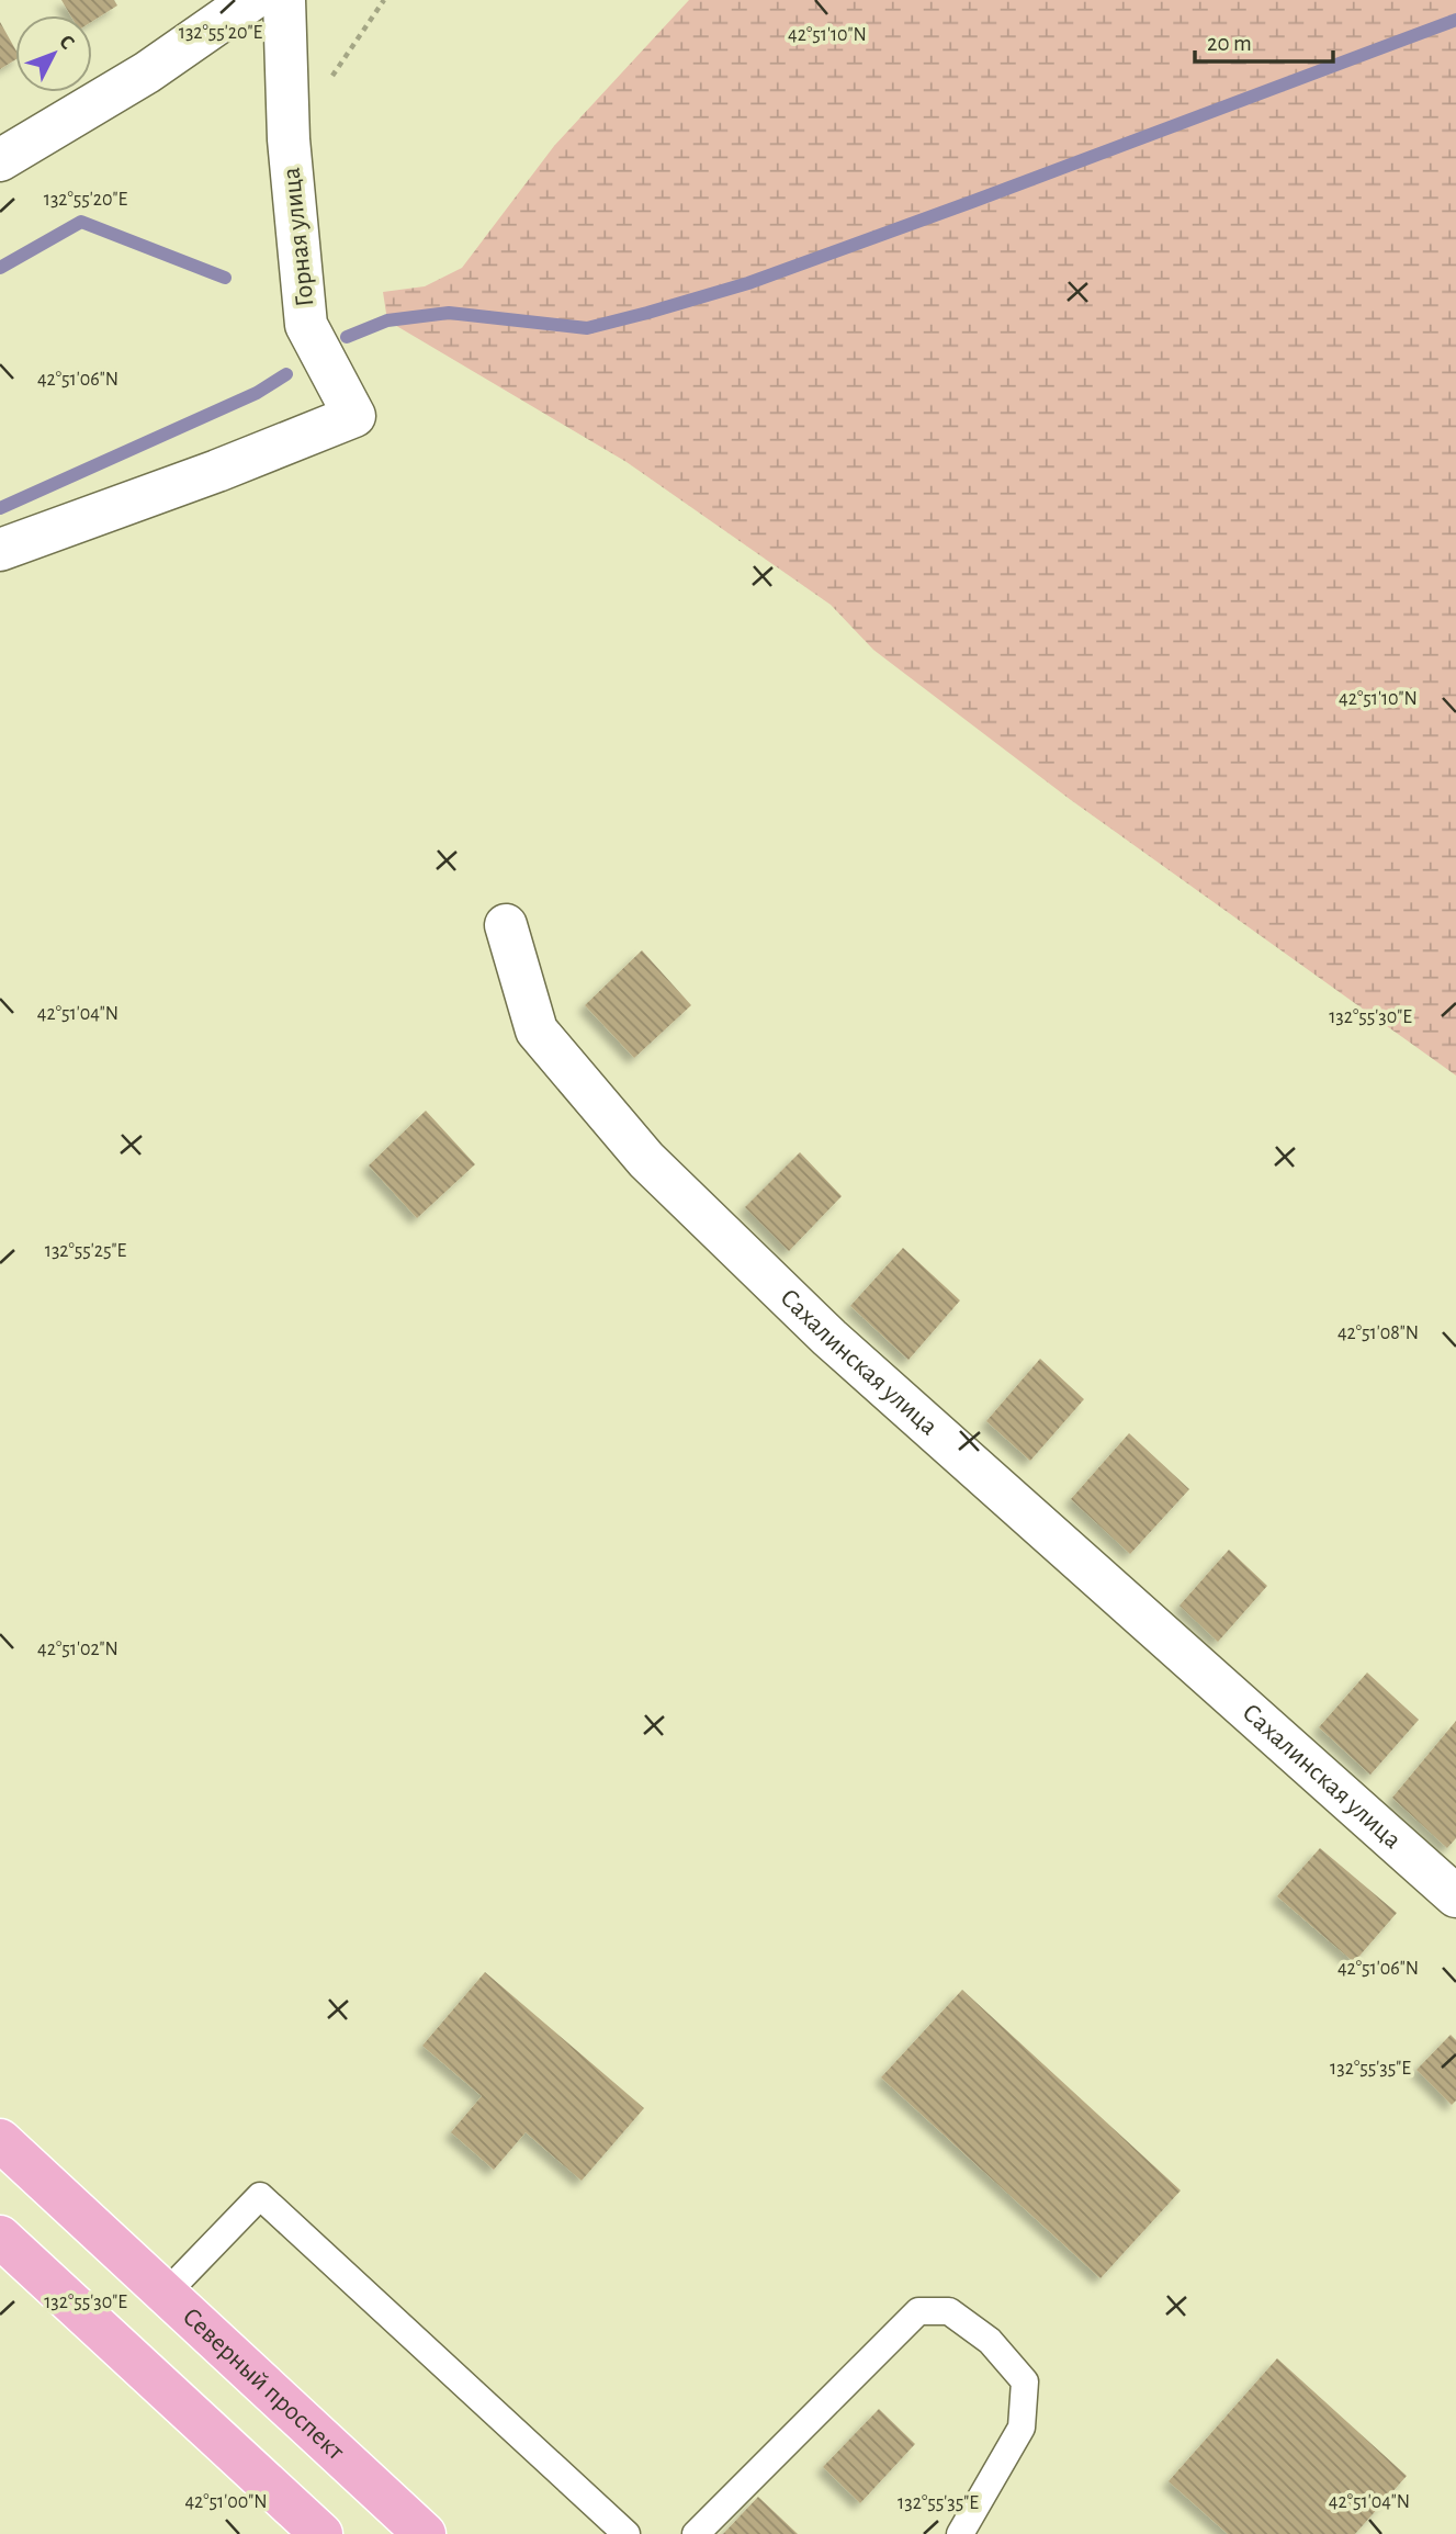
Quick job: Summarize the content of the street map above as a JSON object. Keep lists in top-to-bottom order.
{
  "streets": {
    "main road": ["Северный проспект"],
    "street": ["Горная улица", "Сахалинская улица"]
  },
  "scale_bar": "20 m",
  "north": "top right",
  "coordinates": [
    "132°55'20\"E",
    "42°51'10\"N",
    "42°51'06\"N",
    "42°51'04\"N",
    "132°55'30\"E",
    "132°55'25\"E",
    "42°51'08\"N",
    "42°51'02\"N",
    "132°55'35\"E",
    "42°51'00\"N"
  ]
}
